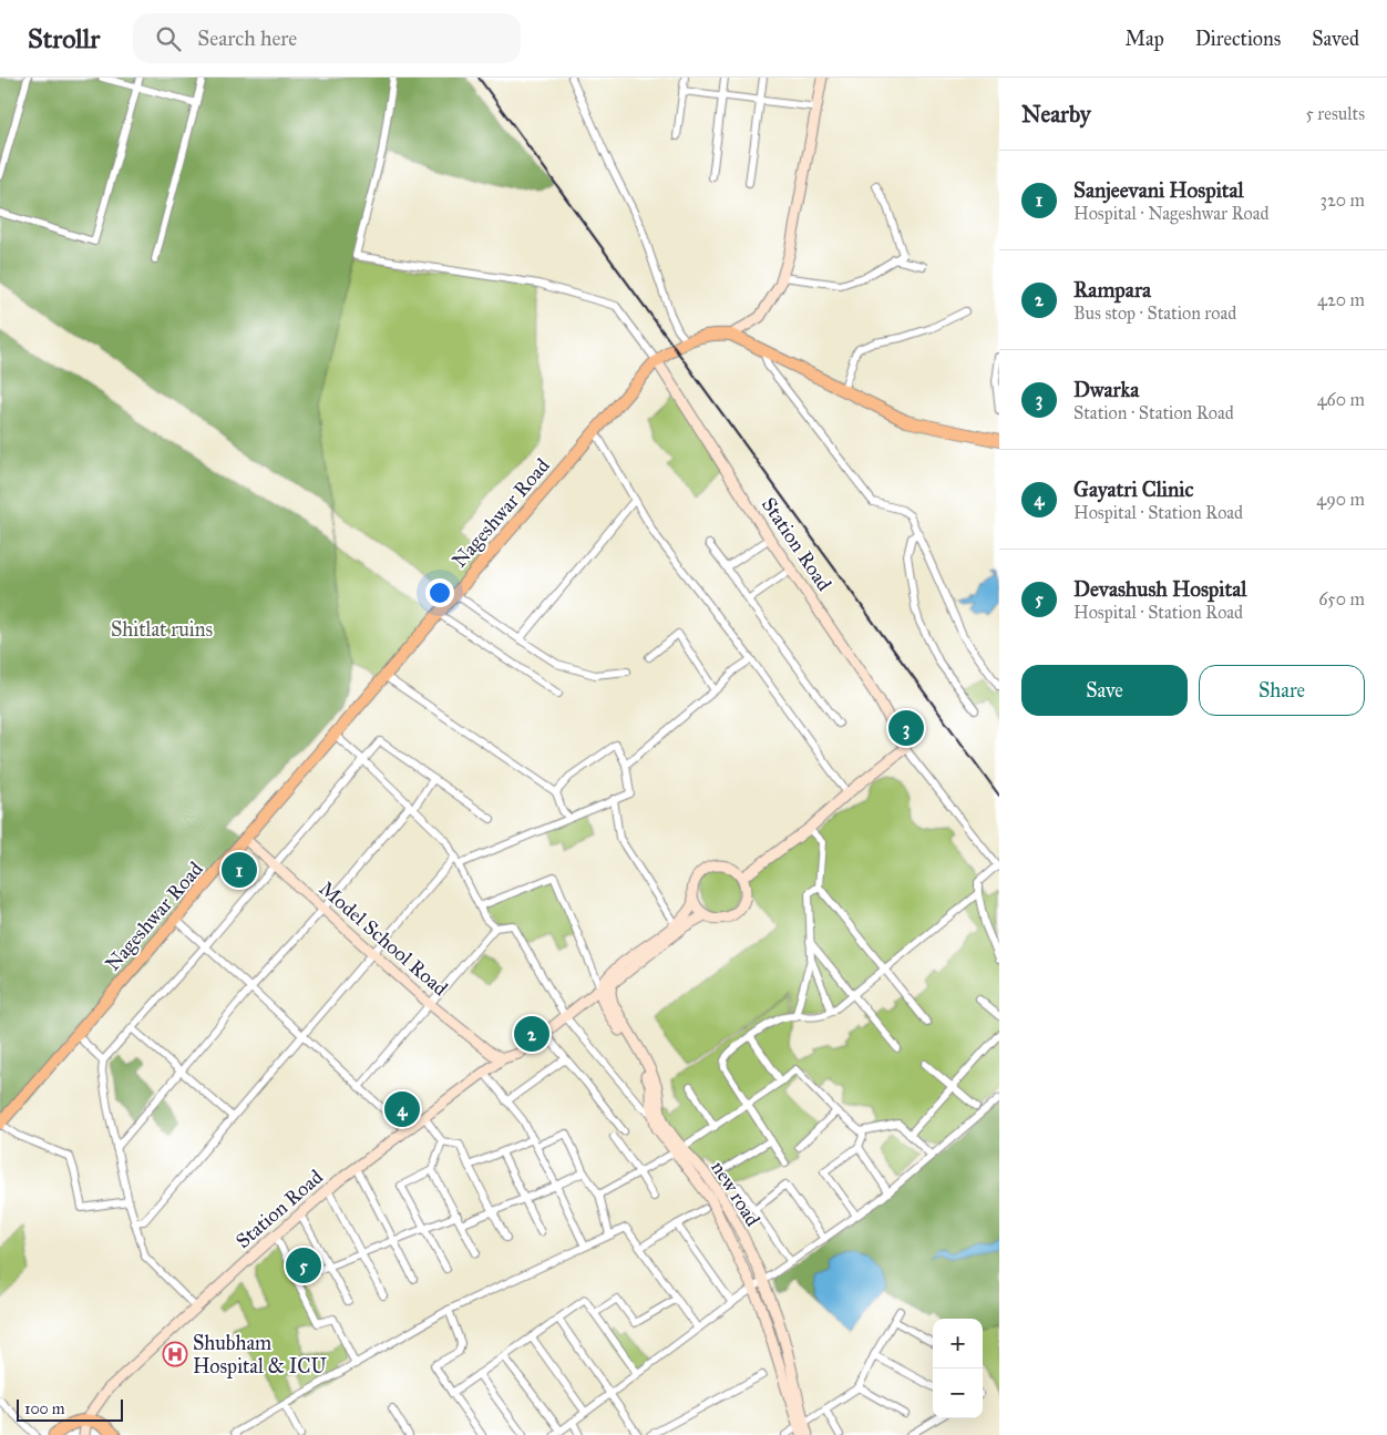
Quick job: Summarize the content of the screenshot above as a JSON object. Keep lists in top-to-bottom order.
{
  "streets": {
    "main road": ["Nageshwar Road"],
    "street": ["Station Road", "Model School Road", "new road"]
  },
  "crossings": [
    ["Nageshwar Road", "Station Road"],
    ["Nageshwar Road", "Model School Road"],
    ["Station Road", "Model School Road"]
  ],
  "parks": ["Shitlat ruins"],
  "places": {
    "hospital": ["Shubham Hospital & ICU"]
  },
  "scale_bar": "100 m",
  "page": {
    "header": "Strollr",
    "search": "Search here",
    "nav": ["Map", "Directions", "Saved"],
    "heading": ["Nearby", "5 results"],
    "list": [
      {
        "mark": "1",
        "name": "Sanjeevani Hospital",
        "note": "Hospital · Nageshwar Road",
        "value": "320 m"
      },
      {
        "mark": "2",
        "name": "Rampara",
        "note": "Bus stop · Station road",
        "value": "420 m"
      },
      {
        "mark": "3",
        "name": "Dwarka",
        "note": "Station · Station Road",
        "value": "460 m"
      },
      {
        "mark": "4",
        "name": "Gayatri Clinic",
        "note": "Hospital · Station Road",
        "value": "490 m"
      },
      {
        "mark": "5",
        "name": "Devashush Hospital",
        "note": "Hospital · Station Road",
        "value": "650 m"
      }
    ],
    "buttons": ["Save", "Share"],
    "pins": [
      "3",
      "1",
      "2",
      "4",
      "5"
    ],
    "map_buttons": ["+", "−"],
    "scale": "100 m"
  }
}
